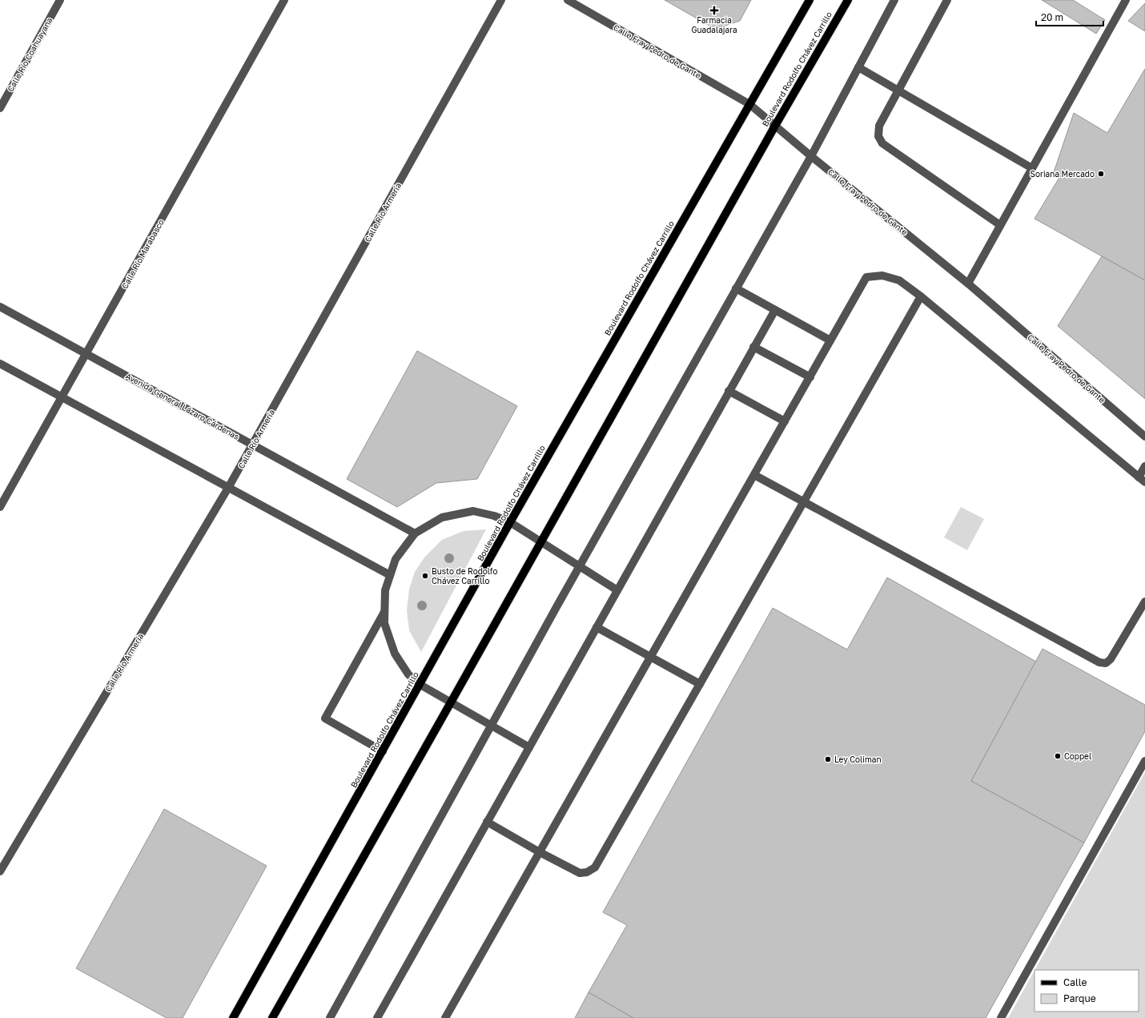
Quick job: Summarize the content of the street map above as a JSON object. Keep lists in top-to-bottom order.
{
  "streets": {
    "main road": ["Boulevard Rodolfo Chávez Carrillo"],
    "street": [
      "Calle Fray Pedro de Gante",
      "Calle Río Coahuayana",
      "Calle Río Armería",
      "Calle Río Marabasco",
      "Avenida General Lázaro Cárdenas"
    ]
  },
  "crossings": [
    ["Calle Fray Pedro de Gante", "Boulevard Rodolfo Chávez Carrillo"],
    ["Calle Río Armería", "Avenida General Lázaro Cárdenas"],
    ["Calle Río Marabasco", "Avenida General Lázaro Cárdenas"]
  ],
  "places": {
    "health": ["Farmacia Guadalajara"],
    "other": [
      "Soriana Mercado",
      "Busto de Rodolfo Chávez Carrillo",
      "Coppel",
      "Ley Coliman"
    ]
  },
  "legend": ["Calle", "Parque"],
  "scale_bar": "20 m"
}
